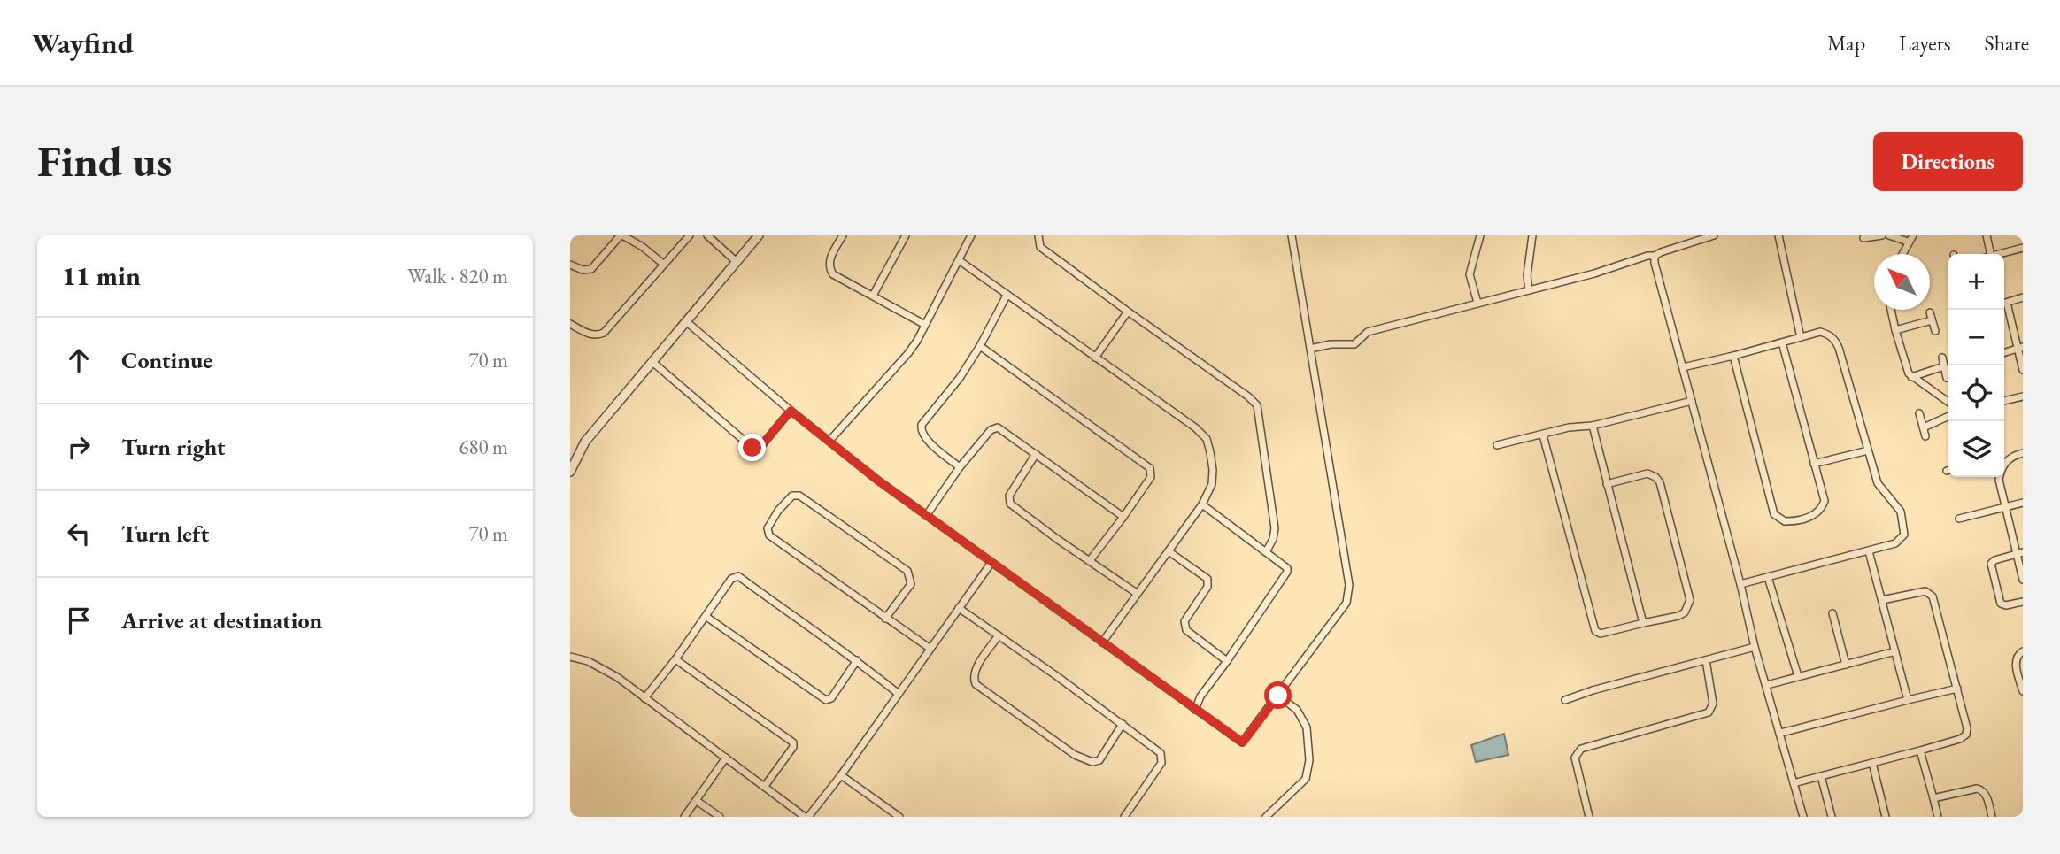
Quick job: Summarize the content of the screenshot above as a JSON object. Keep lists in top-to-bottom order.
{
  "north": "top left",
  "page": {
    "header": "Wayfind",
    "nav": ["Map", "Layers", "Share"],
    "buttons": "Directions",
    "title": "Find us",
    "heading": ["11 min", "Walk · 820 m"],
    "map_buttons": ["+", "−"],
    "list": [
      ["Continue", "70 m"],
      ["Turn right", "680 m"],
      ["Turn left", "70 m"],
      "Arrive at destination"
    ]
  }
}
